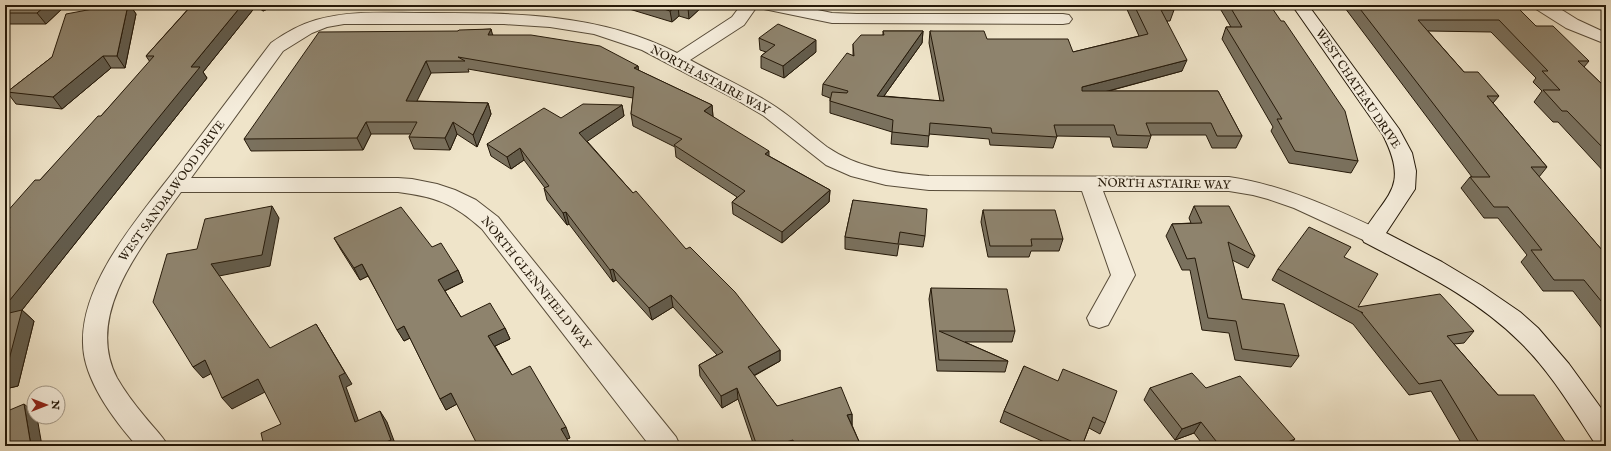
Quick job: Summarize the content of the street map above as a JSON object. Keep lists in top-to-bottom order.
{
  "streets": {
    "street": [
      "NORTH ASTAIRE WAY",
      "WEST CHATEAU DRIVE",
      "WEST SANDALWOOD DRIVE",
      "NORTH GLENNFIELD WAY"
    ]
  },
  "crossings": [
    ["NORTH ASTAIRE WAY", "WEST CHATEAU DRIVE"],
    ["NORTH ASTAIRE WAY", "WEST SANDALWOOD DRIVE"],
    ["WEST SANDALWOOD DRIVE", "NORTH GLENNFIELD WAY"]
  ],
  "north": "right"
}
